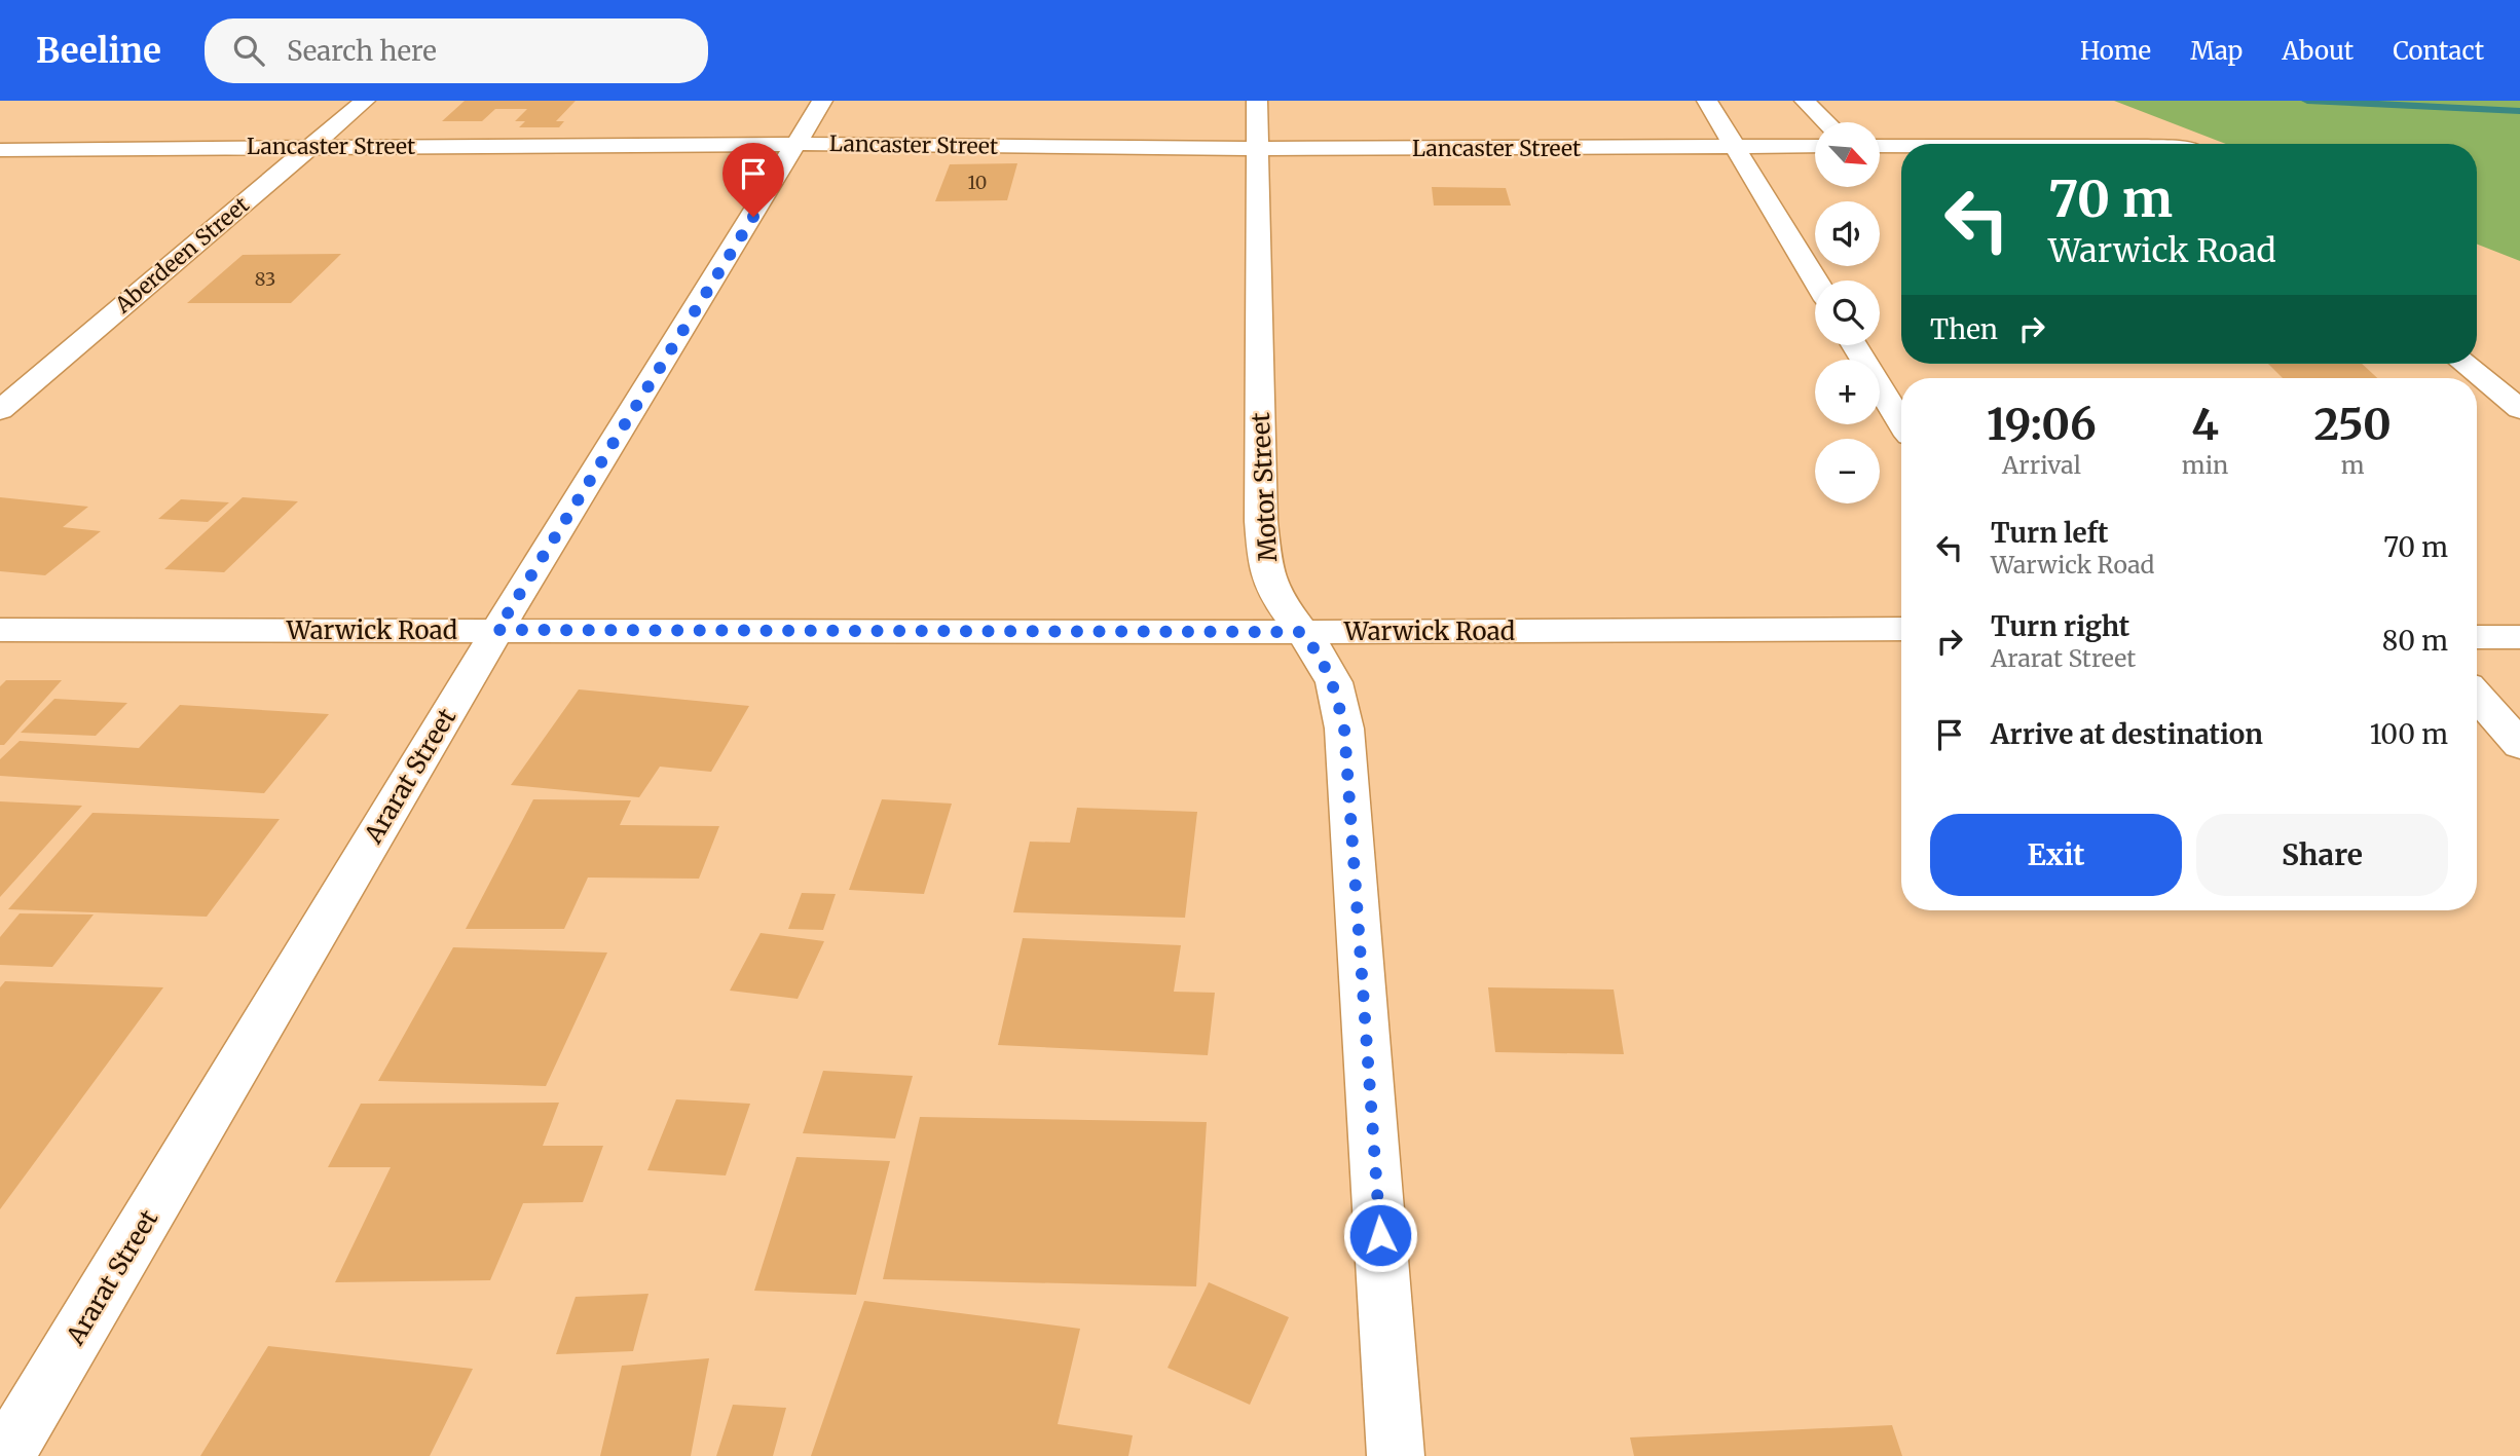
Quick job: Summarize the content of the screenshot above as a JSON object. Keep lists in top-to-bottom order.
{
  "streets": {
    "street": [
      "Lancaster Street",
      "Aberdeen Street",
      "Motor Street",
      "Warwick Road",
      "Ararat Street"
    ]
  },
  "crossings": [
    ["Lancaster Street", "Aberdeen Street"],
    ["Lancaster Street", "Motor Street"],
    ["Lancaster Street", "Ararat Street"],
    ["Motor Street", "Warwick Road"],
    ["Warwick Road", "Ararat Street"]
  ],
  "house_numbers": ["10", "83"],
  "north": "bottom right",
  "page": {
    "header": "Beeline",
    "search": "Search here",
    "nav": [
      "Home",
      "Map",
      "About",
      "Contact"
    ],
    "map_buttons": ["+", "−"],
    "turn": ["70 m", "Warwick Road"],
    "then": "Then",
    "eta": [
      "19:06",
      "Arrival",
      "4",
      "min",
      "250",
      "m"
    ],
    "list": [
      {
        "name": "Turn left",
        "note": "Warwick Road",
        "value": "70 m"
      },
      {
        "name": "Turn right",
        "note": "Ararat Street",
        "value": "80 m"
      },
      {
        "name": "Arrive at destination",
        "value": "100 m"
      }
    ],
    "buttons": ["Exit", "Share"]
  }
}
